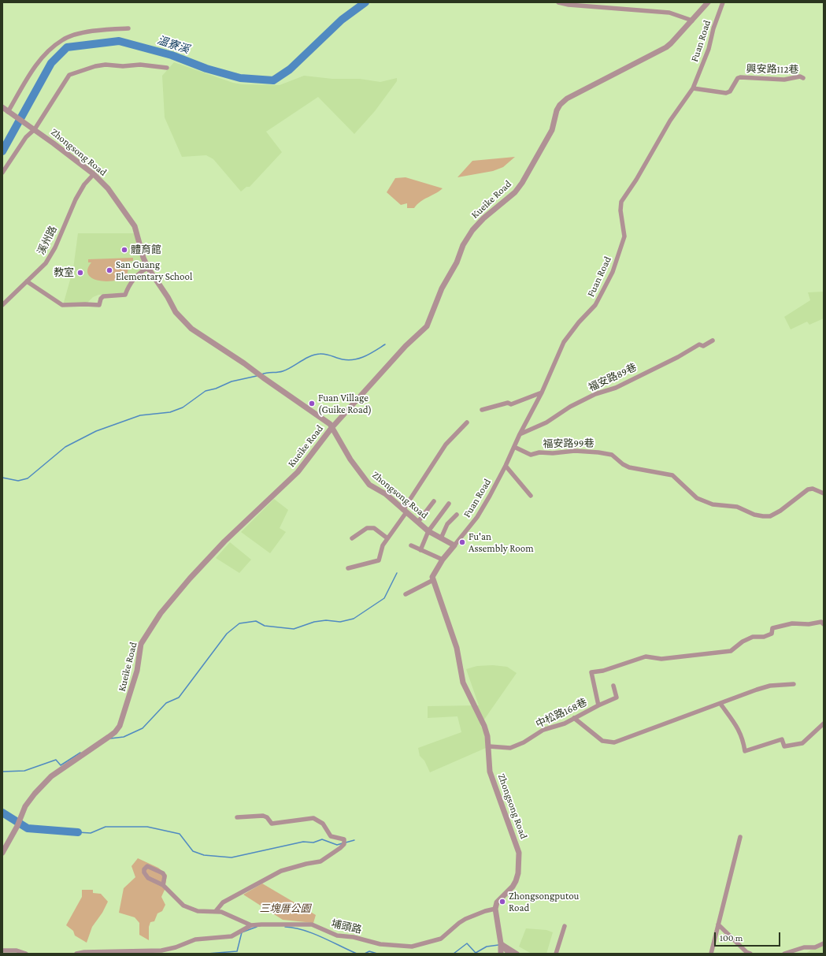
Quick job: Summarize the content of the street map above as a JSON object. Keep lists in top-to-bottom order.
{
  "streets": {
    "street": [
      "Fuan Road",
      "興安路112巷",
      "Zhongsong Road",
      "Kueike Road",
      "溪州路",
      "福安路89巷",
      "福安路99巷",
      "中松路168巷",
      "埔頭路"
    ]
  },
  "crossings": [
    ["Fuan Road", "興安路112巷"],
    ["Fuan Road", "Zhongsong Road"],
    ["Fuan Road", "福安路89巷"],
    ["Fuan Road", "福安路99巷"],
    ["Zhongsong Road", "Kueike Road"],
    ["Zhongsong Road", "溪州路"],
    ["Zhongsong Road", "中松路168巷"],
    ["Zhongsong Road", "埔頭路"]
  ],
  "water": ["溫寮溪"],
  "parks": ["三塊厝公園"],
  "places": [
    "體育館",
    "San Guang Elementary School",
    "教室",
    "Fuan Village (Guike Road)",
    "Fu'an Assembly Room",
    "Zhongsongputou Road"
  ],
  "scale_bar": "100 m"
}
